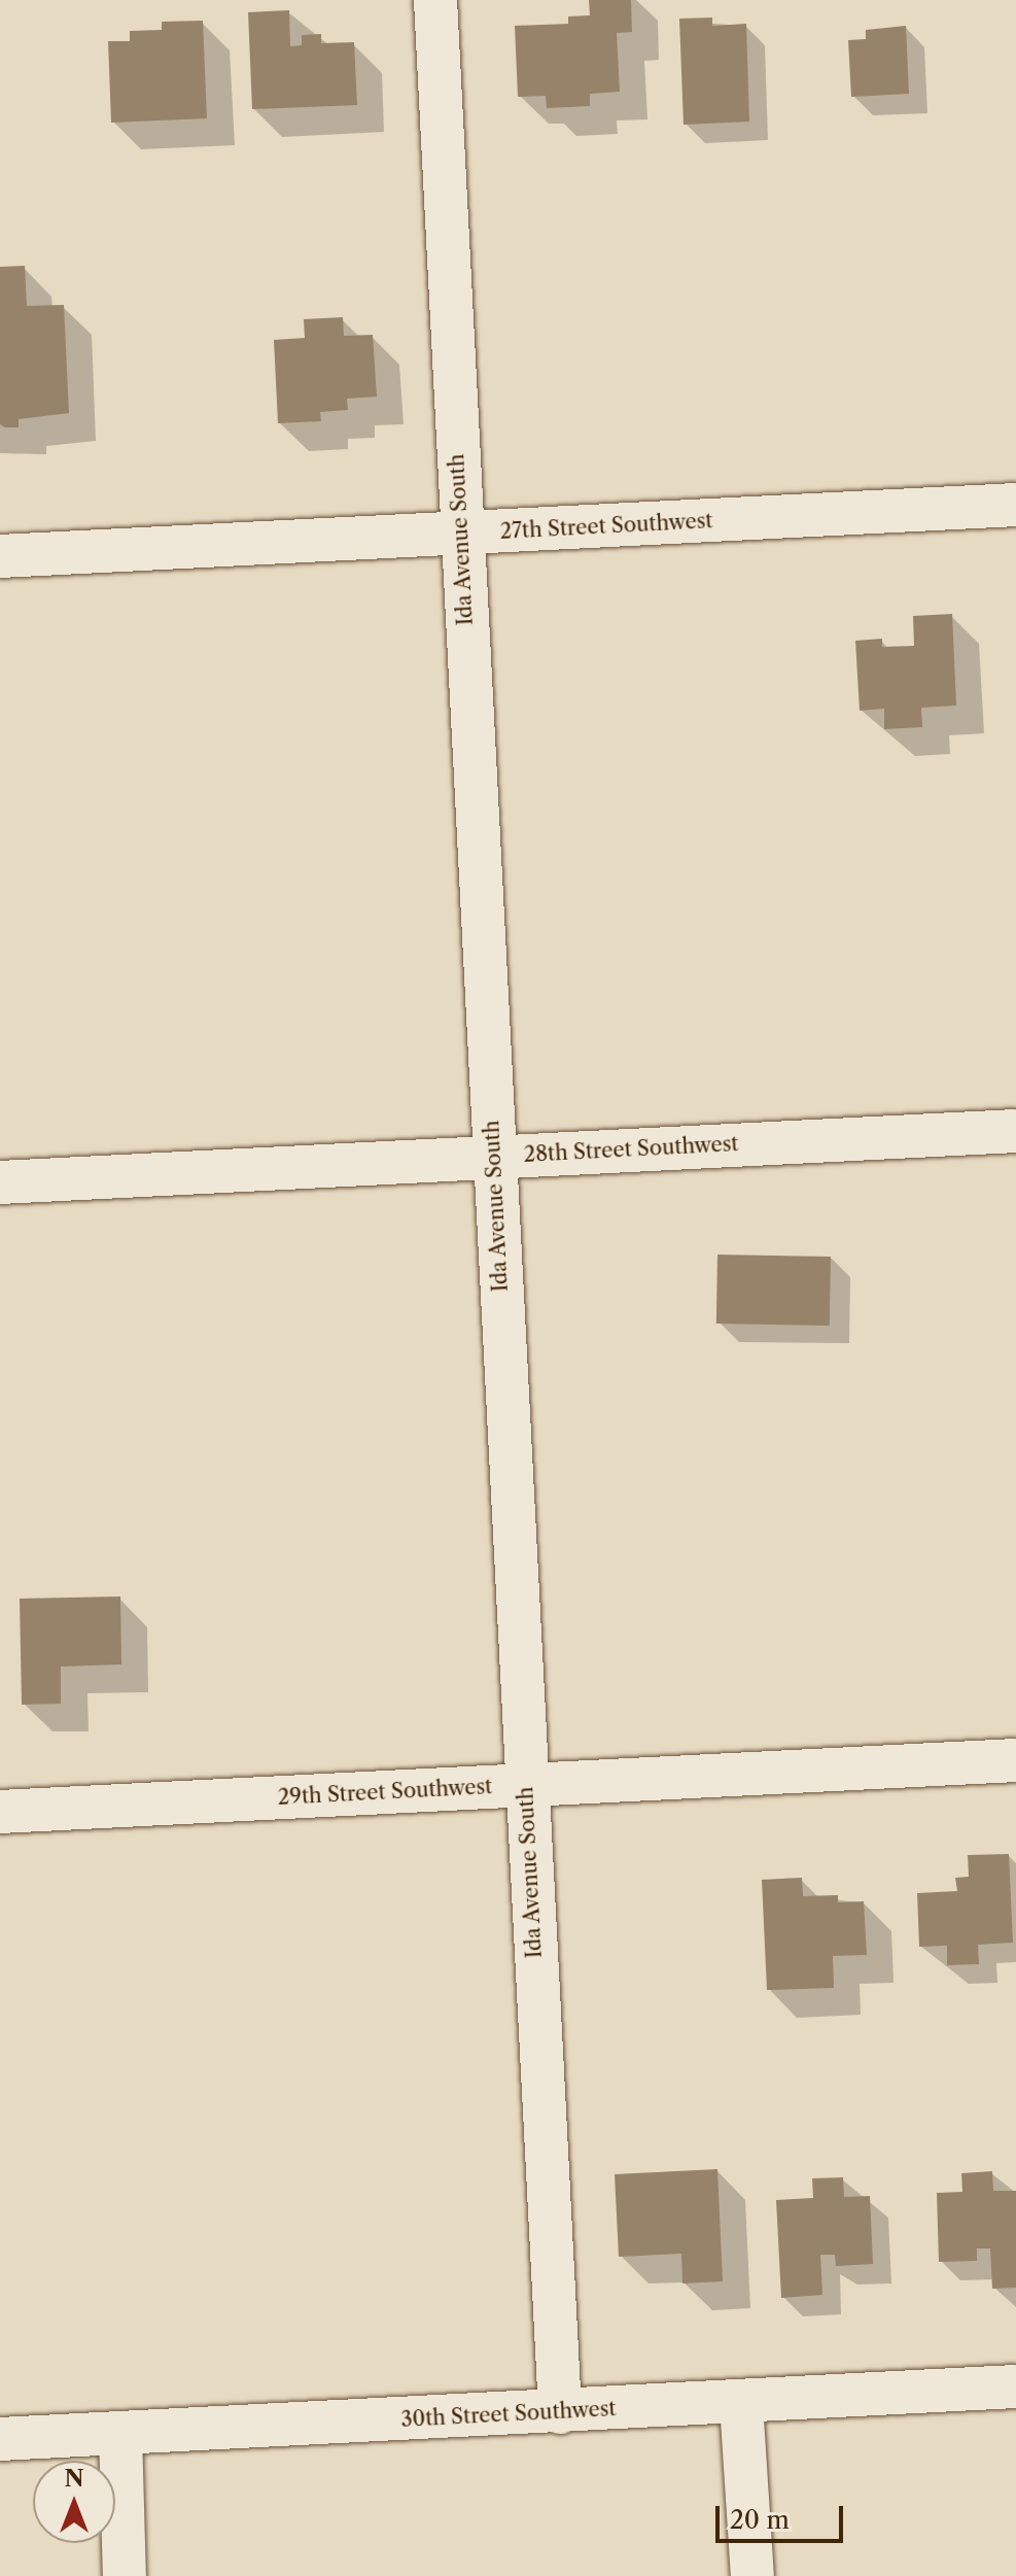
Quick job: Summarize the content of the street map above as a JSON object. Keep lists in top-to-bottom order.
{
  "streets": {
    "street": [
      "27th Street Southwest",
      "Ida Avenue South",
      "28th Street Southwest",
      "29th Street Southwest",
      "30th Street Southwest"
    ]
  },
  "crossings": [
    ["27th Street Southwest", "Ida Avenue South"],
    ["Ida Avenue South", "28th Street Southwest"],
    ["Ida Avenue South", "29th Street Southwest"],
    ["Ida Avenue South", "30th Street Southwest"]
  ],
  "scale_bar": "20 m",
  "north": "top"
}
